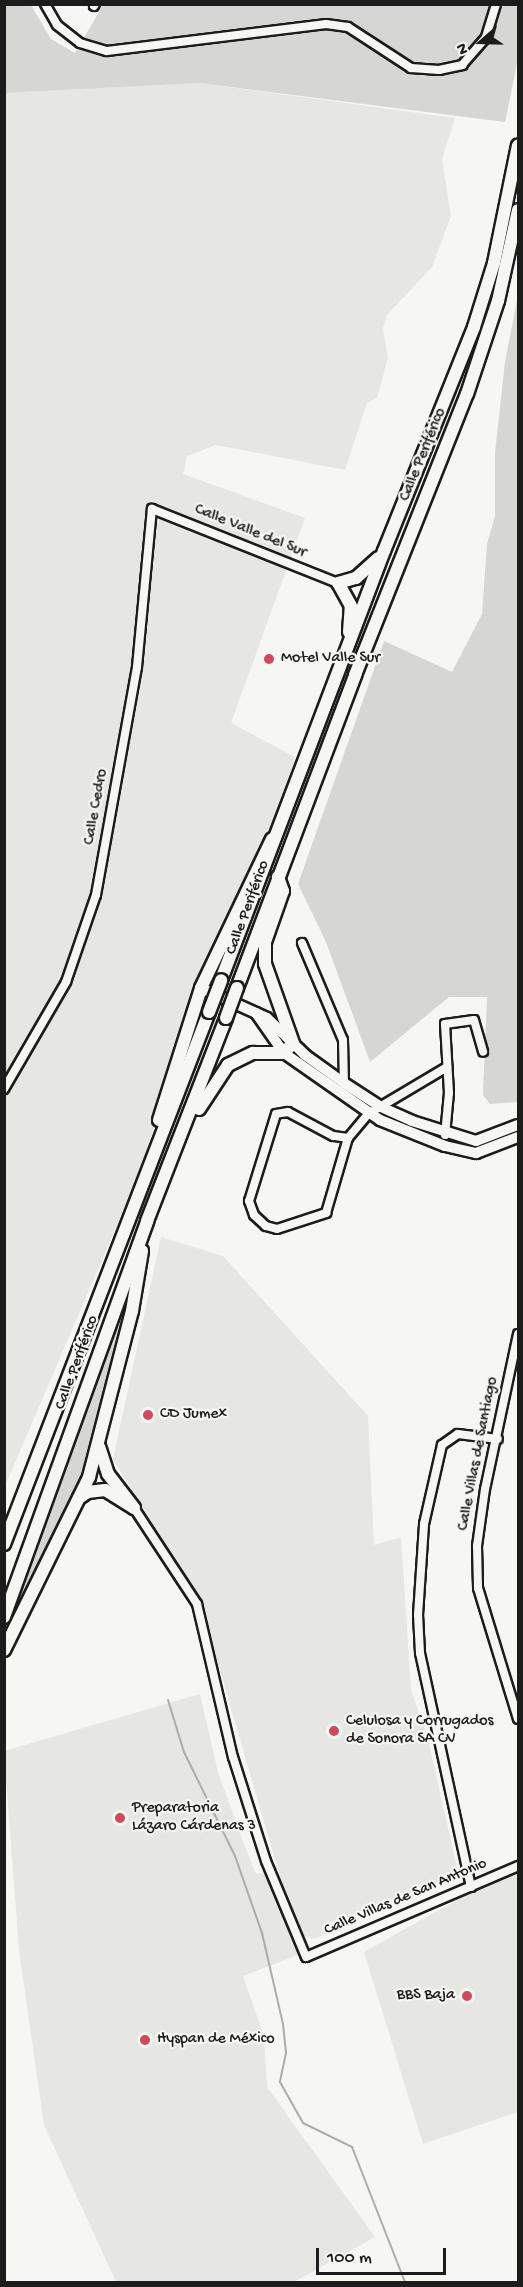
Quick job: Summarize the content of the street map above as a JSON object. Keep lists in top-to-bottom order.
{
  "streets": {
    "highway": ["Calle Periférico"],
    "street": [
      "Calle Valle del Sur",
      "Calle Cedro",
      "Calle Villas de Santiago",
      "Calle Villas de San Antonio"
    ]
  },
  "crossings": [
    ["Calle Valle del Sur", "Calle Cedro"]
  ],
  "places": [
    "Motel Valle Sur",
    "CD Jumex",
    "Celulosa y Corrugados de Sonora SA CV",
    "Preparatoria Lázaro Cárdenas 3",
    "BBS Baja",
    "Hyspan de México"
  ],
  "scale_bar": "100 m",
  "north": "left"
}
